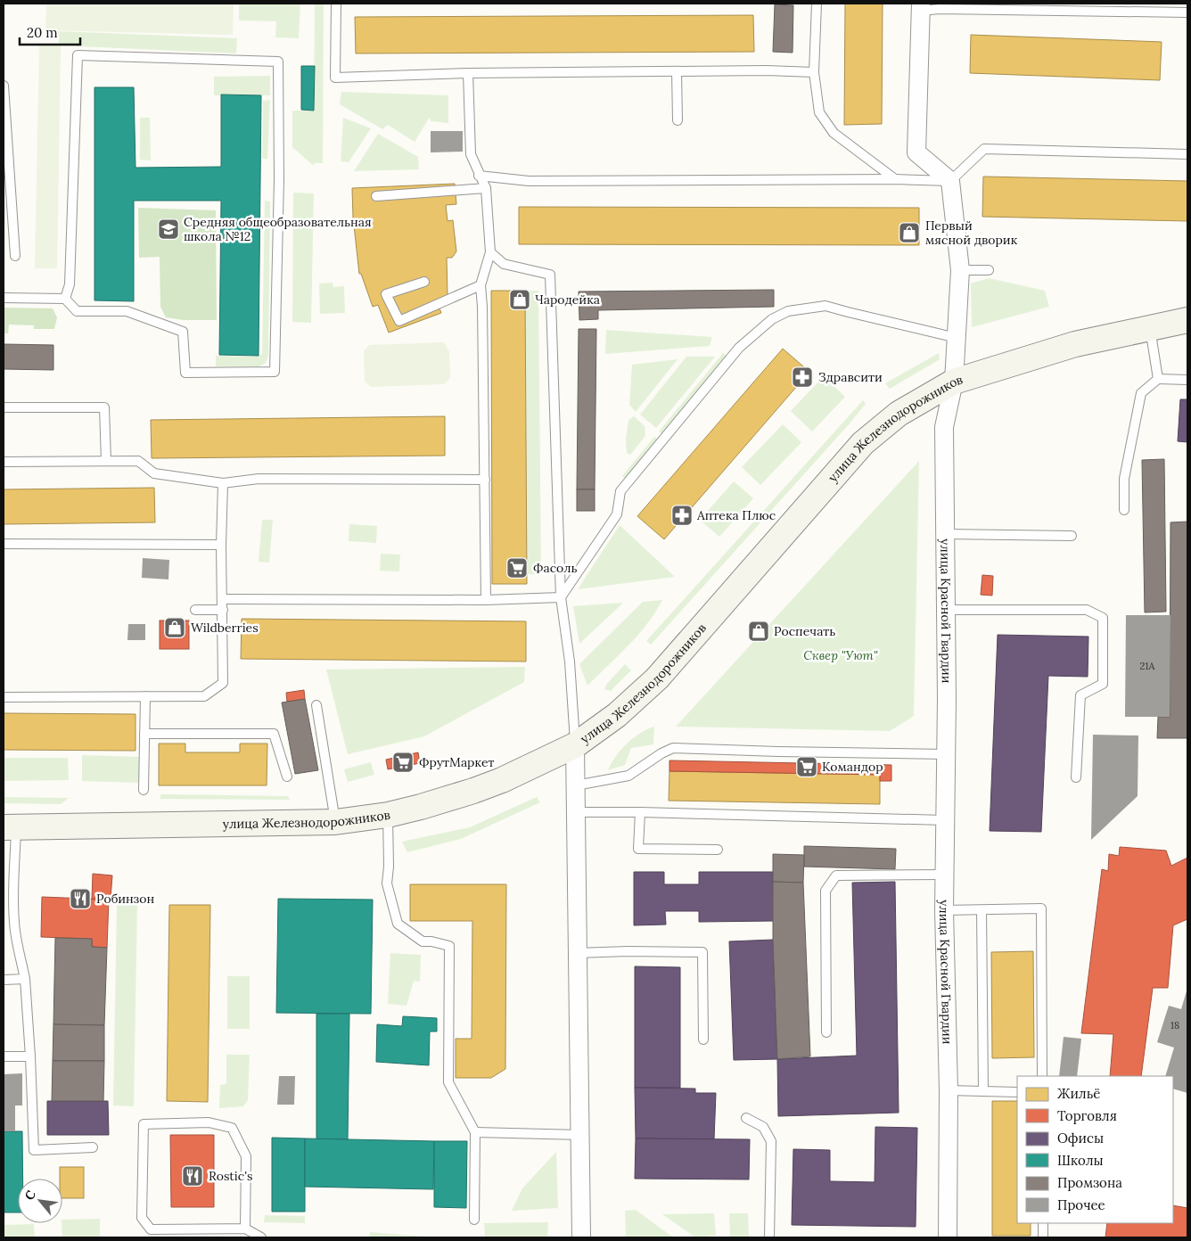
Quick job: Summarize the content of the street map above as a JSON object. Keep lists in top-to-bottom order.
{
  "streets": {
    "street": ["улица Железнодорожников", "улица Красной Гвардии"]
  },
  "crossings": [
    ["улица Железнодорожников", "улица Красной Гвардии"]
  ],
  "parks": ["Сквер \"Уют\""],
  "places": {
    "school or university": ["Средняя общеобразовательная школа №12"],
    "shop": [
      "Первый мясной дворик",
      "Чародейка",
      "Wildberries",
      "Роспечать"
    ],
    "pharmacy": ["Здравсити", "Аптека Плюс"],
    "supermarket": ["Фасоль", "ФрутМаркет", "Командор"],
    "restaurant": ["Робинзон", "Rostic's"]
  },
  "house_numbers": ["21А", "18"],
  "legend": [
    "Жильё",
    "Торговля",
    "Офисы",
    "Школы",
    "Промзона",
    "Прочее"
  ],
  "scale_bar": "20 m",
  "north": "top left"
}
